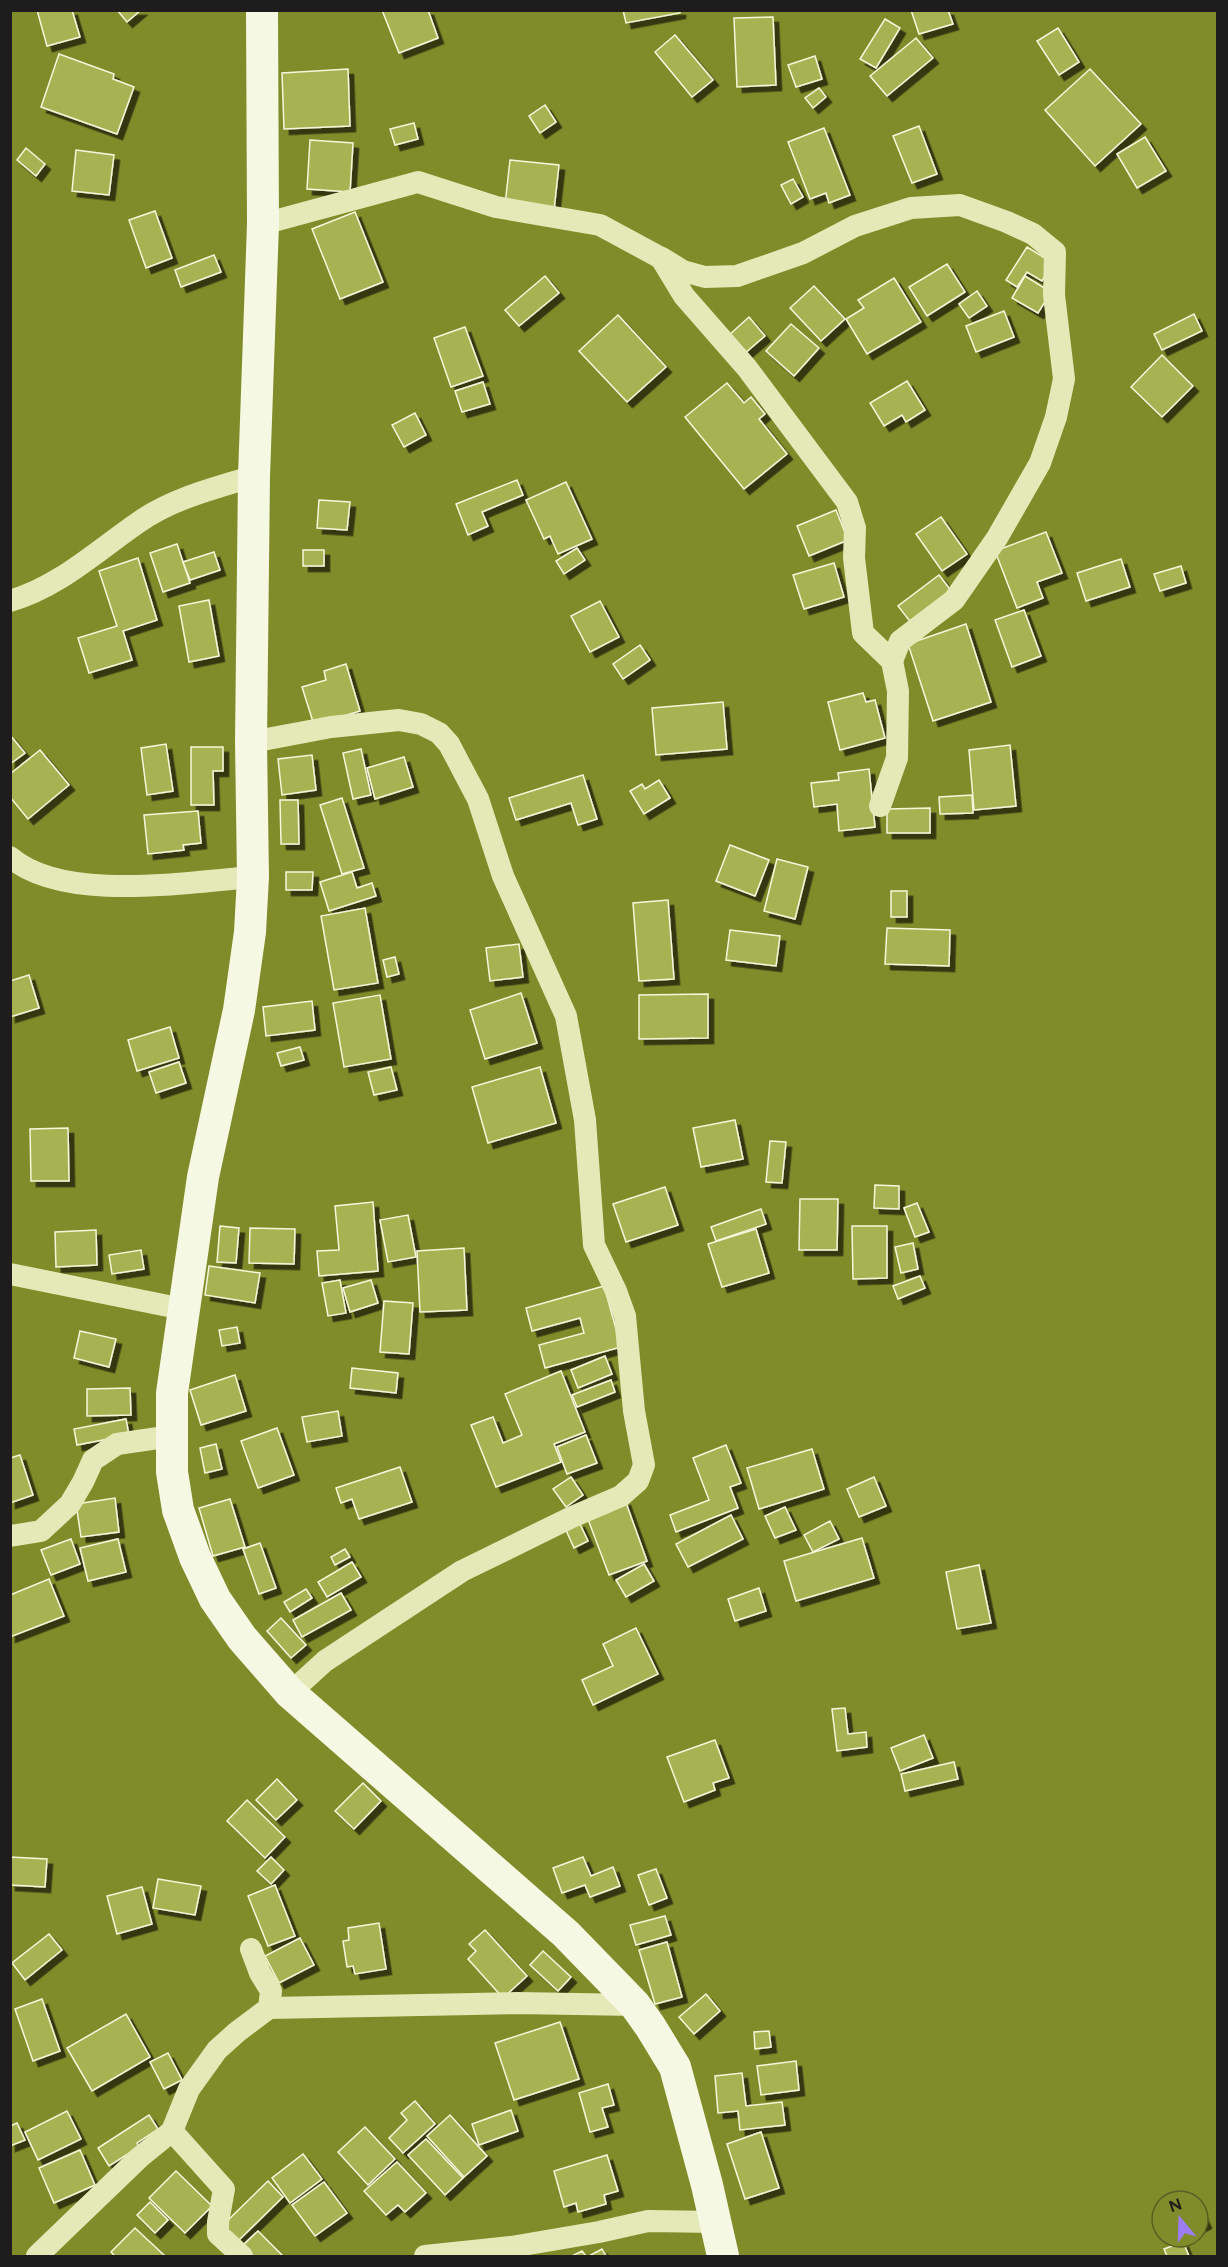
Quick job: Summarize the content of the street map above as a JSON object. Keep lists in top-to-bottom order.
{
  "north": "top"
}
